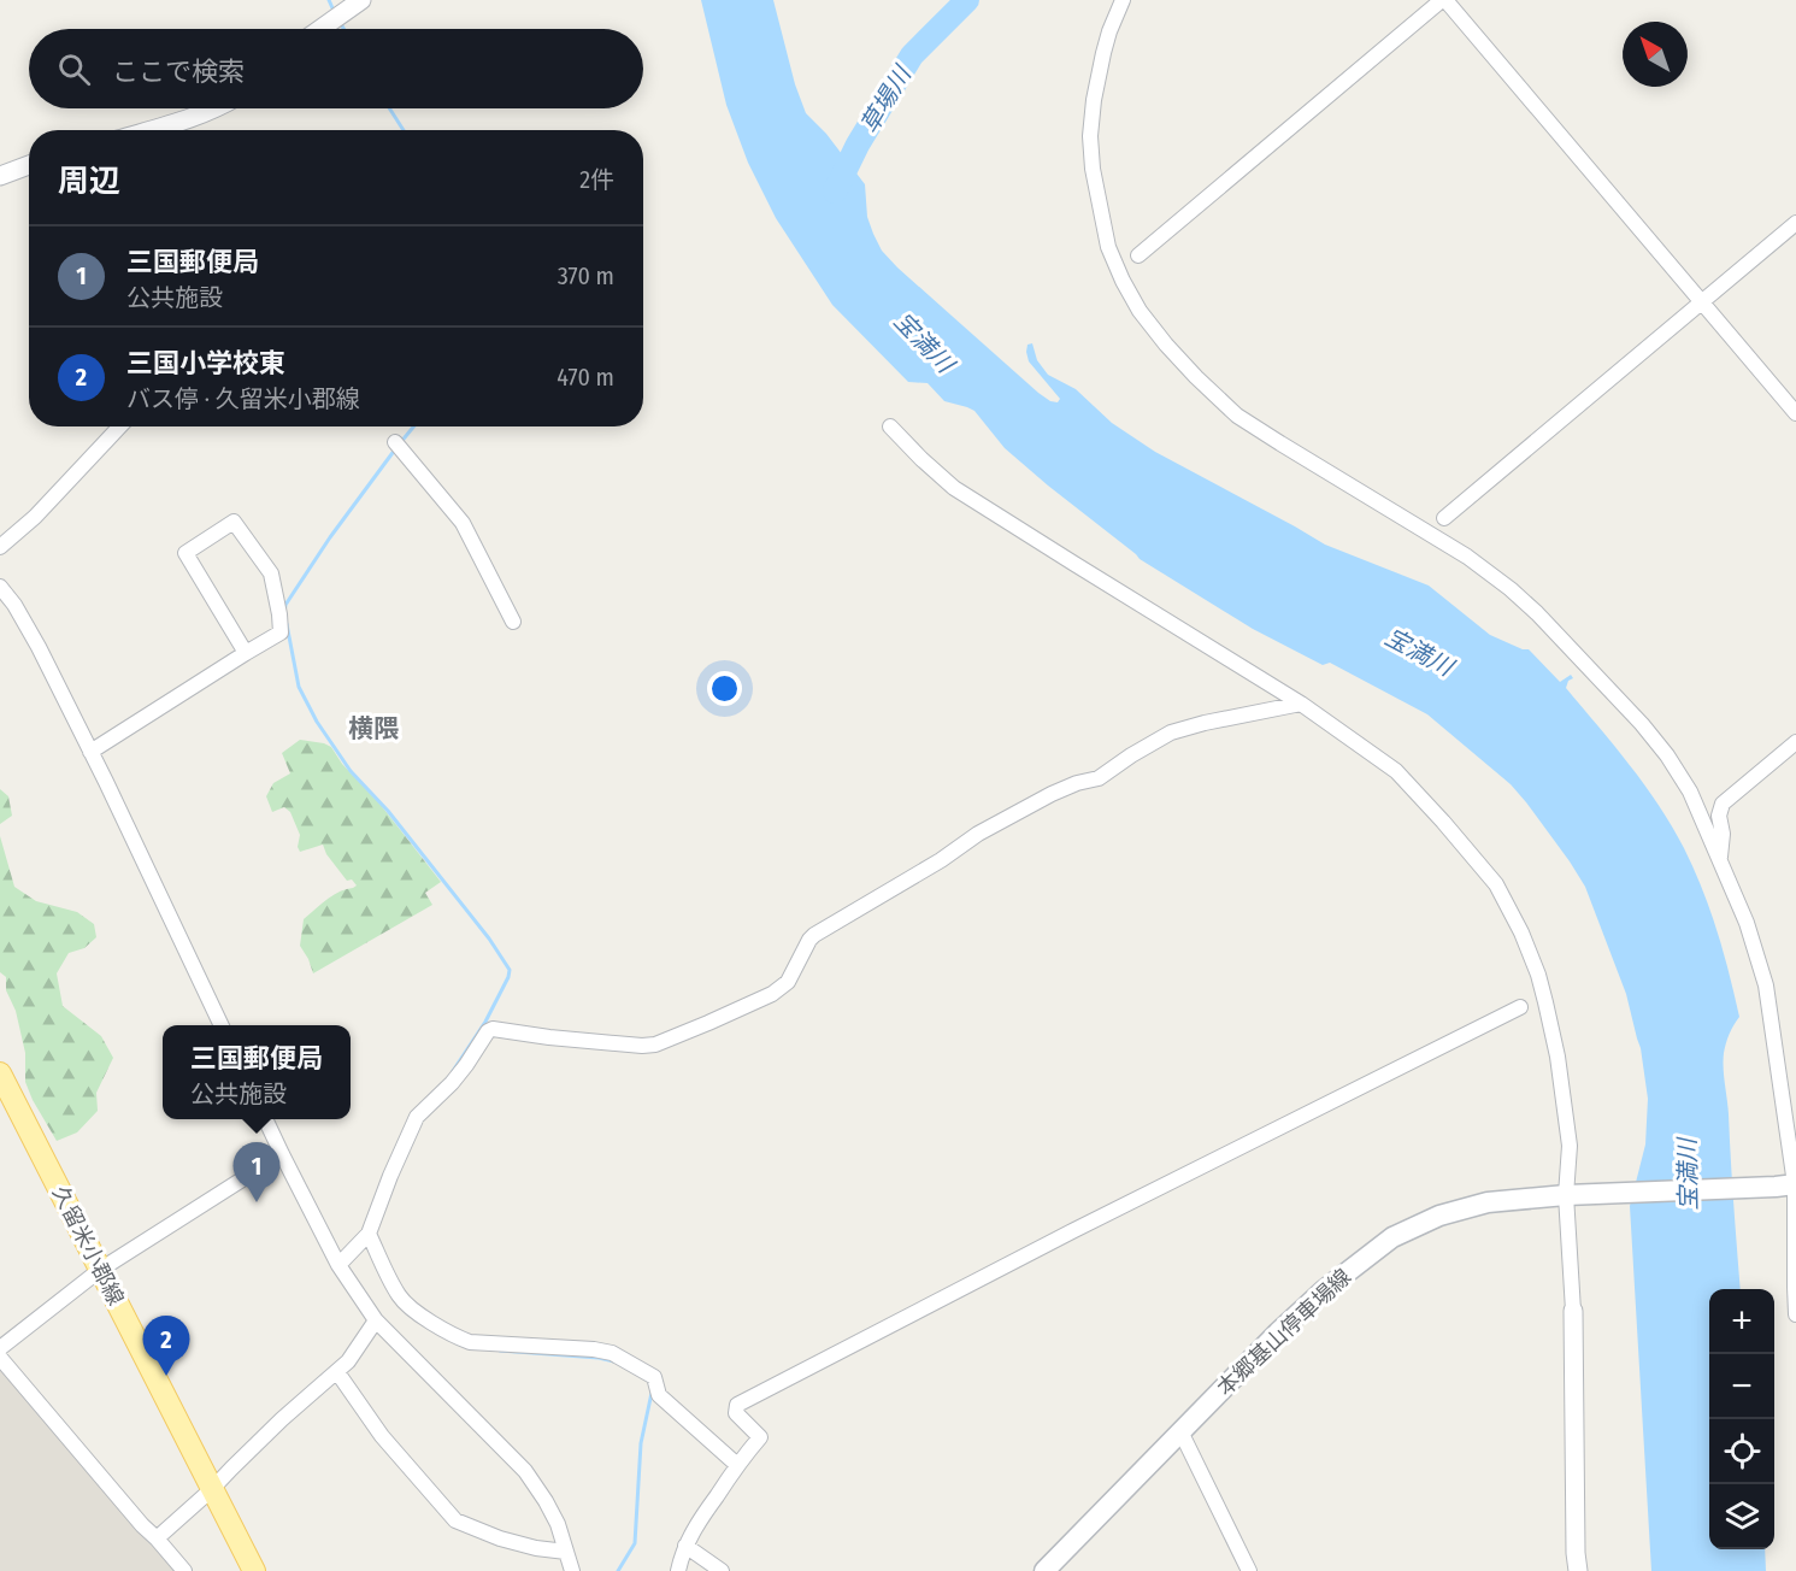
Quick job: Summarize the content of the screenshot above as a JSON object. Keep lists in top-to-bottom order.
{
  "streets": {
    "main road": ["久留米小郡線", "本郷基山停車場線"]
  },
  "districts": ["横隈"],
  "water": ["草場川", "宝満川"],
  "north": "top left",
  "page": {
    "search": "ここで検索",
    "heading": ["周辺", "2件"],
    "list": [
      {
        "mark": "1",
        "name": "三国郵便局",
        "note": "公共施設",
        "value": "370 m"
      },
      {
        "mark": "2",
        "name": "三国小学校東",
        "note": "バス停 · 久留米小郡線",
        "value": "470 m"
      }
    ],
    "popup": ["三国郵便局", "公共施設"],
    "pins": ["1", "2"],
    "map_buttons": ["+", "−"]
  }
}
